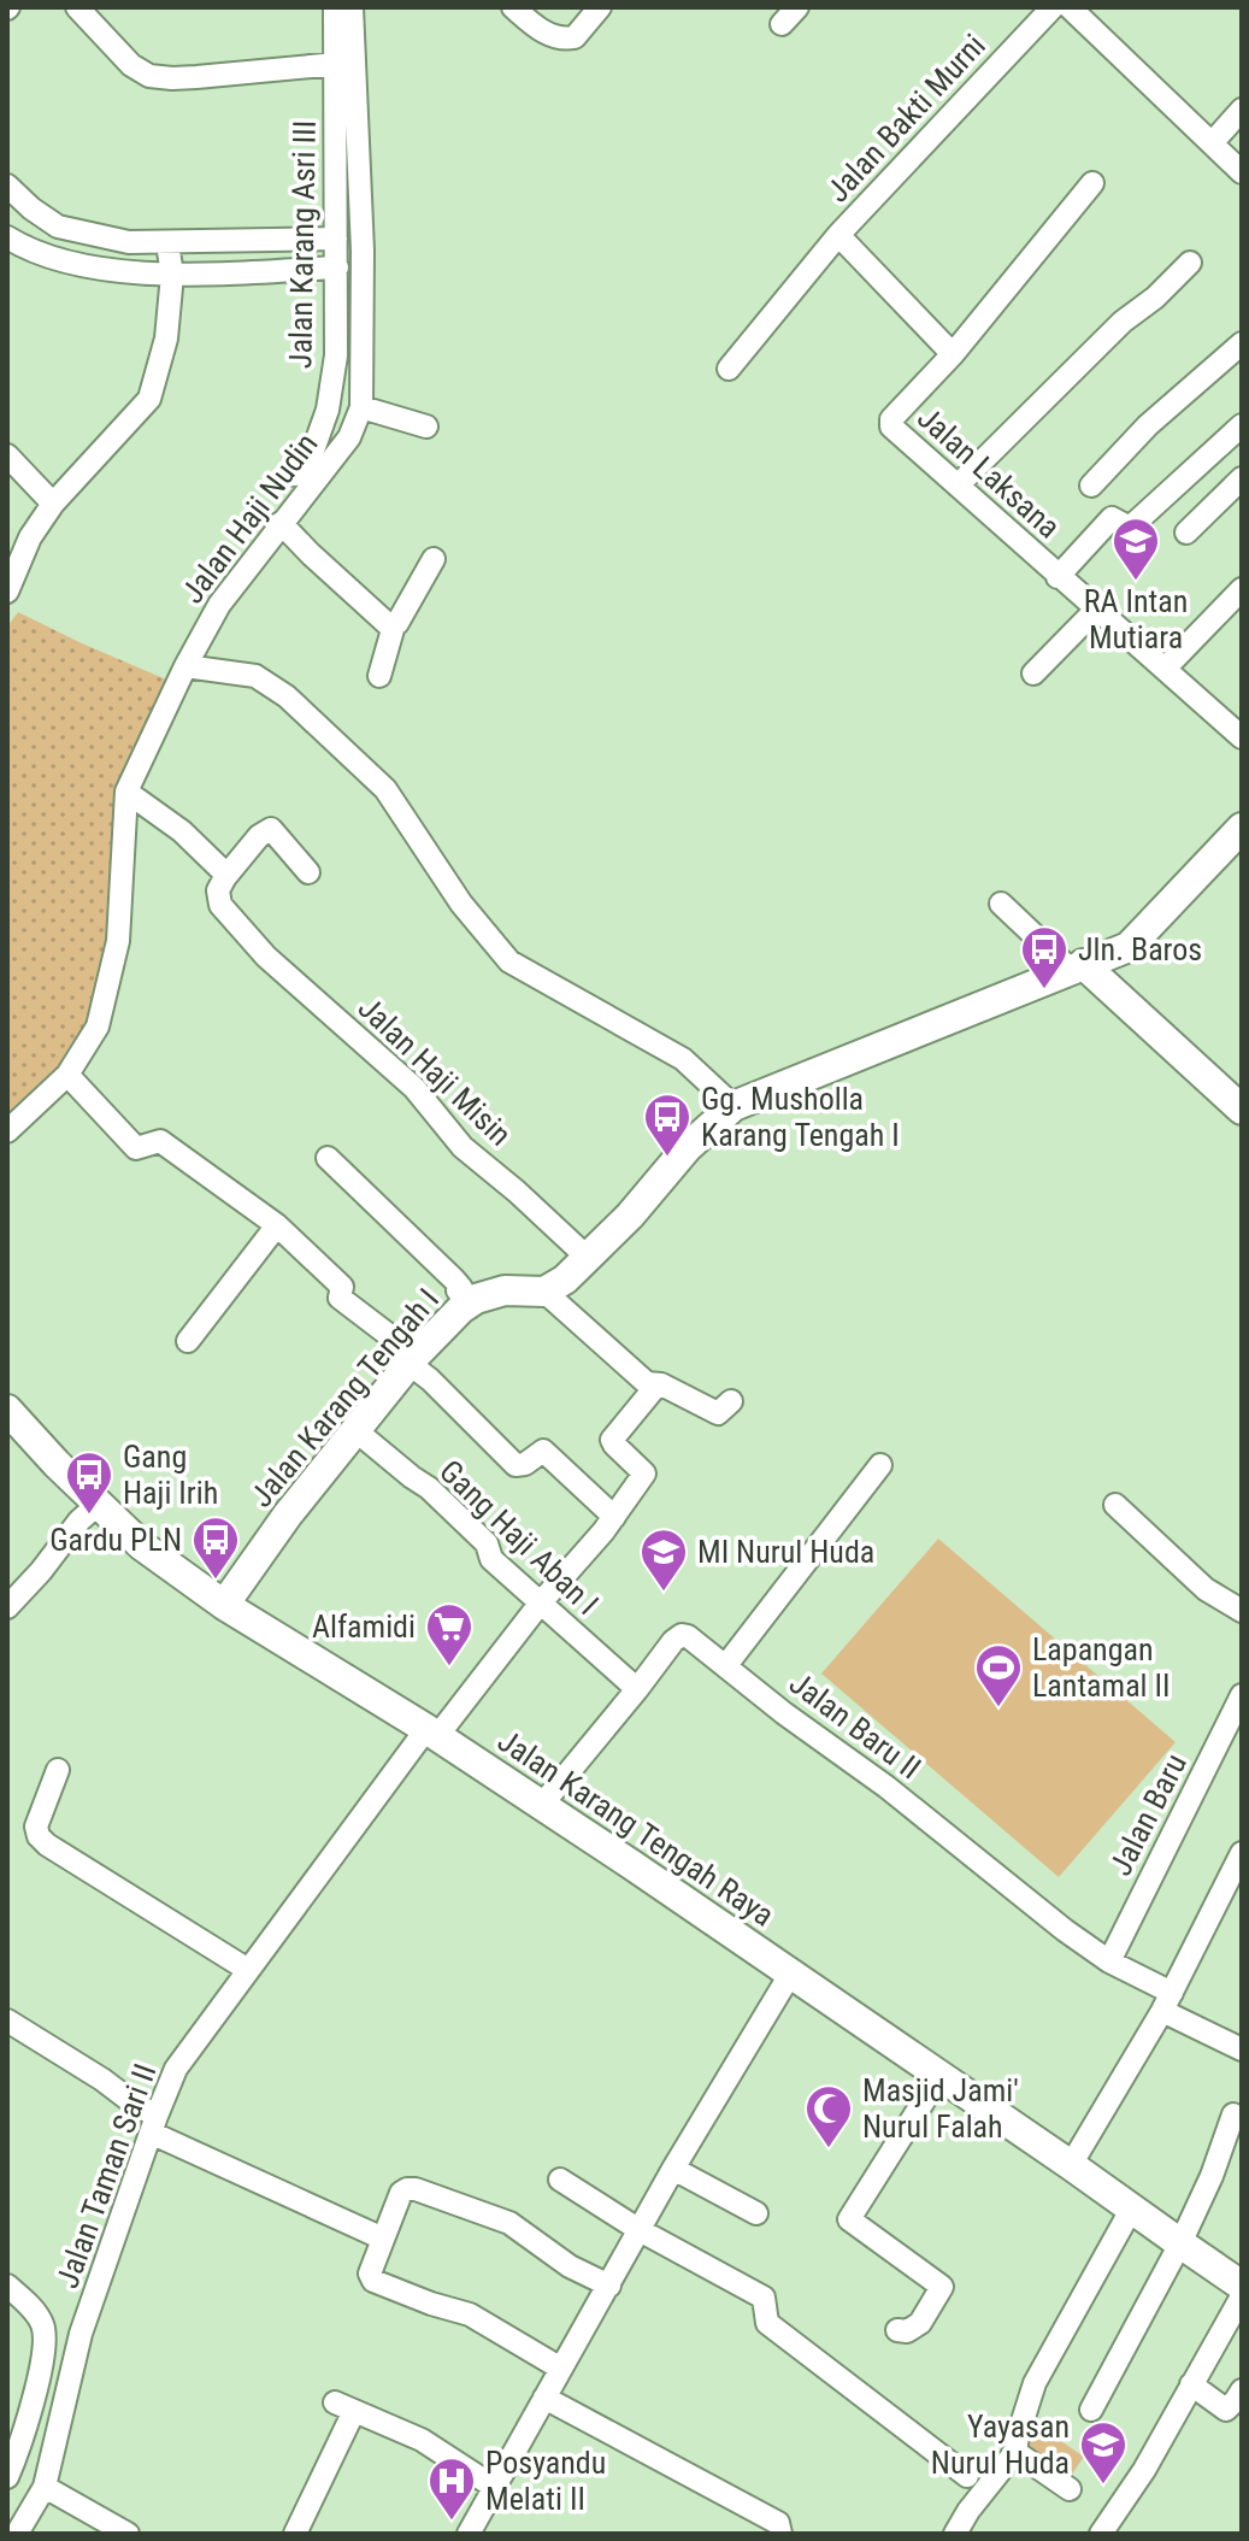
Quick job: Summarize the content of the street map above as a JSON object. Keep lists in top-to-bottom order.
{
  "streets": {
    "street": [
      "Jalan Bakti Murni",
      "Jalan Karang Asri III",
      "Jalan Laksana",
      "Jalan Haji Nudin",
      "Jalan Haji Misin",
      "Jalan Karang Tengah I",
      "Gang Haji Aban I",
      "Jalan Baru II",
      "Jalan Baru",
      "Jalan Karang Tengah Raya",
      "Jalan Taman Sari II"
    ]
  },
  "crossings": [
    ["Jalan Bakti Murni", "Jalan Laksana"],
    ["Jalan Karang Tengah I", "Gang Haji Aban I"],
    ["Jalan Karang Tengah I", "Jalan Karang Tengah Raya"],
    ["Gang Haji Aban I", "Jalan Baru II"],
    ["Gang Haji Aban I", "Jalan Taman Sari II"],
    ["Jalan Baru II", "Jalan Baru"],
    ["Jalan Baru II", "Jalan Karang Tengah Raya"],
    ["Jalan Karang Tengah Raya", "Jalan Taman Sari II"]
  ],
  "places": {
    "school or university": ["RA Intan Mutiara", "MI Nurul Huda", "Yayasan Nurul Huda"],
    "bus stop": [
      "Jln. Baros",
      "Gg. Musholla Karang Tengah I",
      "Gang Haji Irih",
      "Gardu PLN"
    ],
    "supermarket": ["Alfamidi"],
    "sports": ["Lapangan Lantamal II"],
    "mosque": ["Masjid Jami' Nurul Falah"],
    "hospital": ["Posyandu Melati II"]
  }
}
